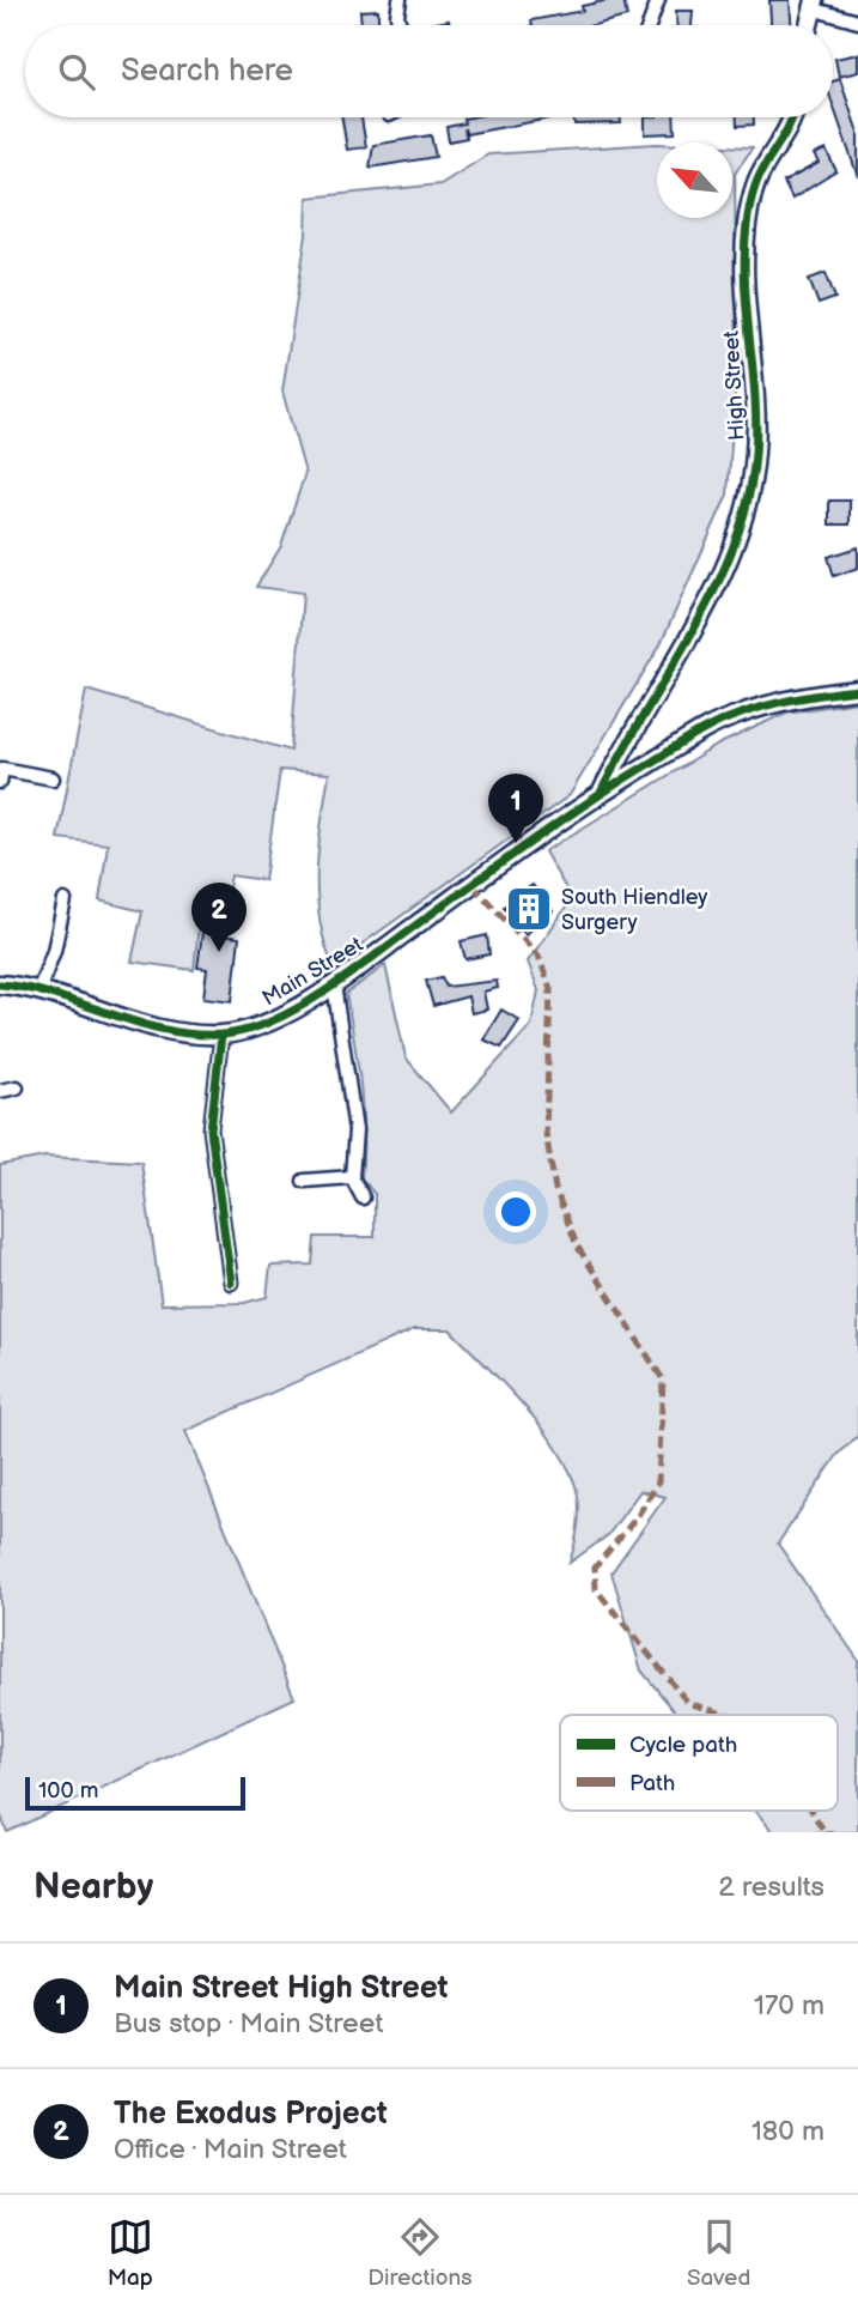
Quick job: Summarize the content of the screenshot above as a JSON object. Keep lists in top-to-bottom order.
{
  "streets": {
    "street": ["High Street", "Main Street"]
  },
  "crossings": [
    ["High Street", "Main Street"]
  ],
  "places": {
    "building": ["South Hiendley Surgery"]
  },
  "legend": ["Cycle path", "Path"],
  "scale_bar": "100 m",
  "north": "top left",
  "page": {
    "search": "Search here",
    "pins": ["1", "2"],
    "scale": "100 m",
    "heading": ["Nearby", "2 results"],
    "list": [
      {
        "mark": "1",
        "name": "Main Street High Street",
        "note": "Bus stop · Main Street",
        "value": "170 m"
      },
      {
        "mark": "2",
        "name": "The Exodus Project",
        "note": "Office · Main Street",
        "value": "180 m"
      }
    ],
    "nav": ["Map", "Directions", "Saved"]
  }
}
